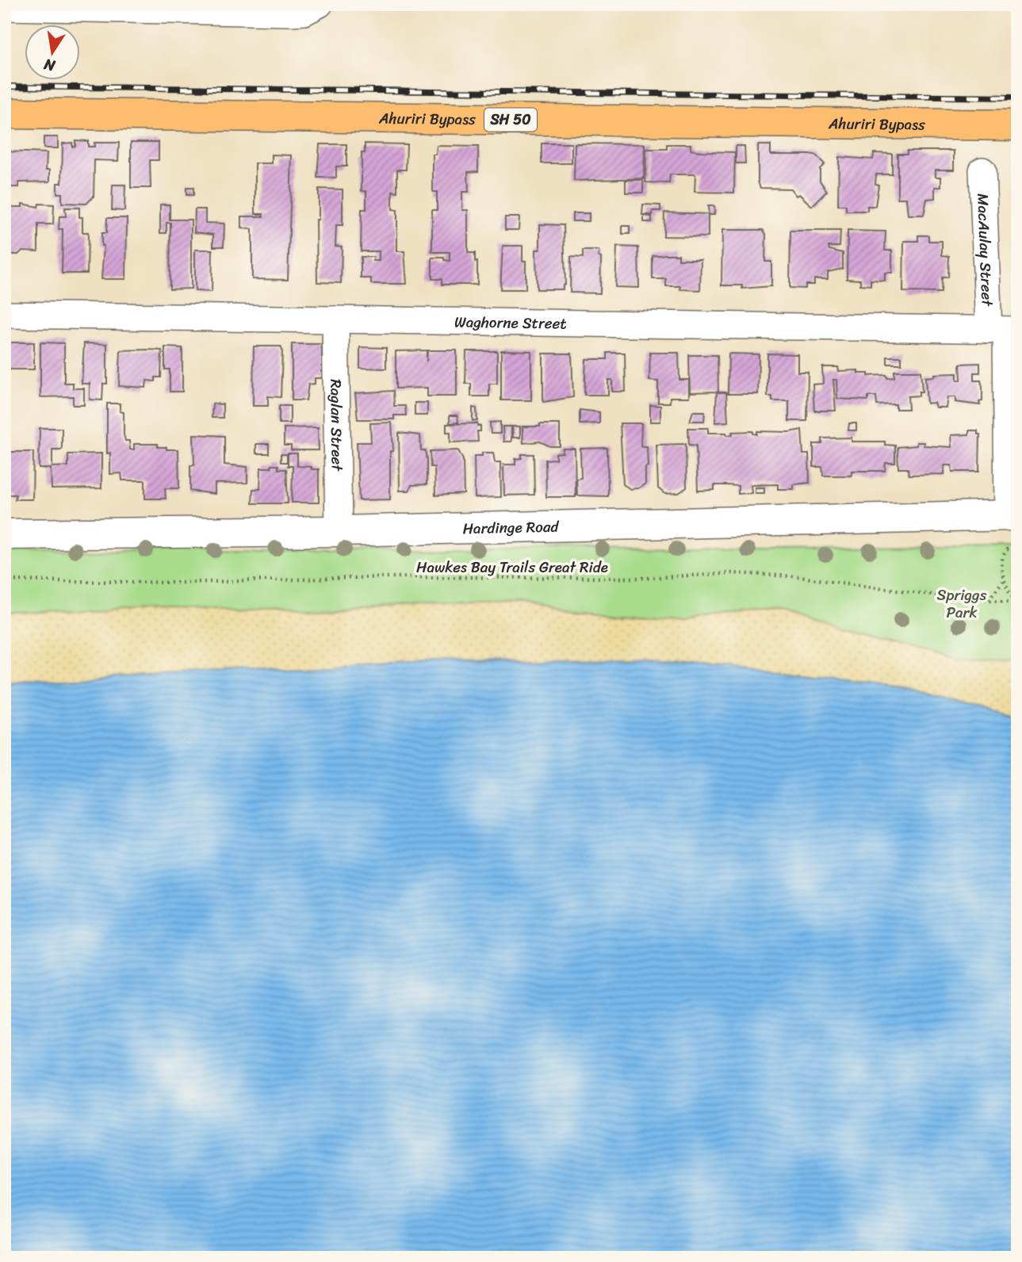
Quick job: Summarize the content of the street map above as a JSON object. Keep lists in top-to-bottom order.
{
  "streets": {
    "highway": ["Ahuriri Bypass", "SH 50"],
    "street": [
      "MacAulay Street",
      "Waghorne Street",
      "Raglan Street",
      "Hardinge Road"
    ],
    "path": ["Hawkes Bay Trails Great Ride"]
  },
  "crossings": [
    ["MacAulay Street", "Waghorne Street"],
    ["MacAulay Street", "Hardinge Road"],
    ["Waghorne Street", "Raglan Street"],
    ["Raglan Street", "Hardinge Road"]
  ],
  "parks": ["Spriggs Park"],
  "north": "bottom"
}
